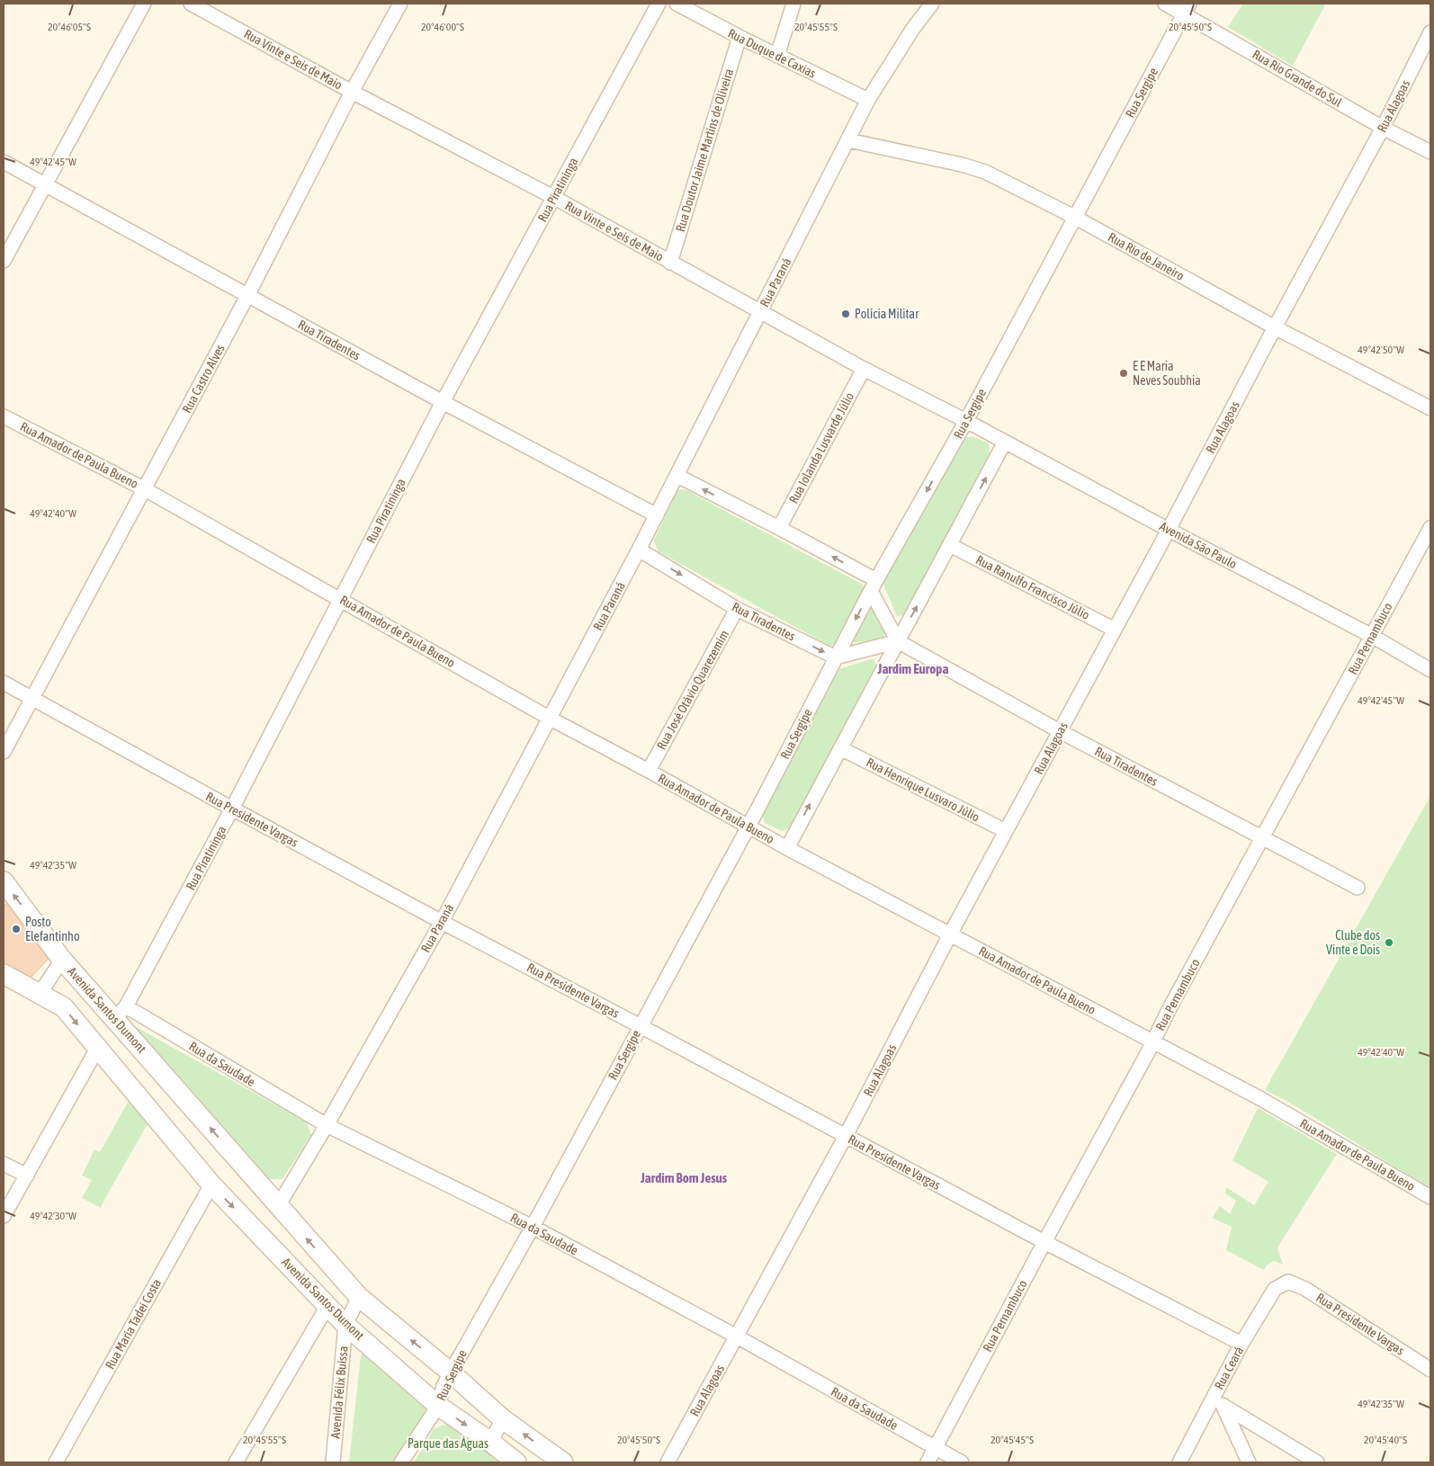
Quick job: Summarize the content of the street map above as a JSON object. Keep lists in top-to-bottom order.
{
  "streets": {
    "street": [
      "Rua Duque de Caxias",
      "Rua Vinte e Seis de Maio",
      "Rua Rio Grande do Sul",
      "Rua Sergipe",
      "Rua Alagoas",
      "Rua Doutor Jaime Martins de Oliveira",
      "Rua Piratininga",
      "Rua Rio de Janeiro",
      "Rua Paraná",
      "Rua Tiradentes",
      "Rua Castro Alves",
      "Rua Iolanda Lusvarde Júlio",
      "Rua Amador de Paula Bueno",
      "Avenida São Paulo",
      "Rua Ranulfo Francisco Júlio",
      "Rua Pernambuco",
      "Rua José Otávio Quarezemim",
      "Rua Henrique Lusvaro Júlio",
      "Rua Presidente Vargas",
      "Avenida Santos Dumont",
      "Rua da Saudade",
      "Rua Maria Tadei Costa",
      "Rua Ceará",
      "Avenida Félix Buissa"
    ]
  },
  "crossings": [
    ["Rua Duque de Caxias", "Rua Doutor Jaime Martins de Oliveira"],
    ["Rua Duque de Caxias", "Rua Paraná"],
    ["Rua Vinte e Seis de Maio", "Rua Sergipe"],
    ["Rua Vinte e Seis de Maio", "Rua Doutor Jaime Martins de Oliveira"],
    ["Rua Vinte e Seis de Maio", "Rua Piratininga"],
    ["Rua Vinte e Seis de Maio", "Rua Paraná"],
    ["Rua Vinte e Seis de Maio", "Rua Castro Alves"],
    ["Rua Vinte e Seis de Maio", "Rua Iolanda Lusvarde Júlio"],
    ["Rua Vinte e Seis de Maio", "Avenida São Paulo"],
    ["Rua Rio Grande do Sul", "Rua Sergipe"],
    ["Rua Rio Grande do Sul", "Rua Alagoas"],
    ["Rua Sergipe", "Rua Rio de Janeiro"],
    ["Rua Sergipe", "Rua Tiradentes"],
    ["Rua Sergipe", "Rua Amador de Paula Bueno"],
    ["Rua Sergipe", "Avenida São Paulo"],
    ["Rua Sergipe", "Rua Presidente Vargas"],
    ["Rua Sergipe", "Avenida Santos Dumont"],
    ["Rua Sergipe", "Rua da Saudade"],
    ["Rua Alagoas", "Rua Rio de Janeiro"],
    ["Rua Alagoas", "Rua Tiradentes"],
    ["Rua Alagoas", "Rua Amador de Paula Bueno"],
    ["Rua Alagoas", "Avenida São Paulo"],
    ["Rua Alagoas", "Rua Ranulfo Francisco Júlio"],
    ["Rua Alagoas", "Rua Henrique Lusvaro Júlio"],
    ["Rua Alagoas", "Rua Presidente Vargas"],
    ["Rua Alagoas", "Rua da Saudade"],
    ["Rua Piratininga", "Rua Tiradentes"],
    ["Rua Piratininga", "Rua Amador de Paula Bueno"],
    ["Rua Piratininga", "Rua Presidente Vargas"],
    ["Rua Piratininga", "Avenida Santos Dumont"],
    ["Rua Piratininga", "Rua da Saudade"],
    ["Rua Rio de Janeiro", "Rua Paraná"],
    ["Rua Paraná", "Rua Tiradentes"],
    ["Rua Paraná", "Rua Amador de Paula Bueno"],
    ["Rua Paraná", "Rua Presidente Vargas"],
    ["Rua Paraná", "Avenida Santos Dumont"],
    ["Rua Paraná", "Rua da Saudade"],
    ["Rua Tiradentes", "Rua Castro Alves"],
    ["Rua Tiradentes", "Rua Pernambuco"],
    ["Rua Tiradentes", "Rua José Otávio Quarezemim"],
    ["Rua Castro Alves", "Rua Amador de Paula Bueno"],
    ["Rua Castro Alves", "Rua Presidente Vargas"],
    ["Rua Amador de Paula Bueno", "Rua Pernambuco"],
    ["Rua Amador de Paula Bueno", "Rua José Otávio Quarezemim"],
    ["Avenida São Paulo", "Rua Pernambuco"],
    ["Rua Pernambuco", "Rua Presidente Vargas"],
    ["Rua Pernambuco", "Rua da Saudade"],
    ["Rua Presidente Vargas", "Rua Ceará"],
    ["Avenida Santos Dumont", "Rua da Saudade"],
    ["Avenida Santos Dumont", "Rua Maria Tadei Costa"],
    ["Avenida Santos Dumont", "Avenida Félix Buissa"]
  ],
  "districts": ["Jardim Europa", "Jardim Bom Jesus"],
  "parks": ["Parque das Águas"],
  "places": [
    "Polícia Militar",
    "E E Maria Neves Soubhia",
    "Posto Elefantinho",
    "Clube dos Vinte e Dois"
  ],
  "coordinates": [
    "20°46'05\"S",
    "20°46'00\"S",
    "20°45'55\"S",
    "20°45'50\"S",
    "49°42'45\"W",
    "49°42'50\"W",
    "49°42'40\"W",
    "49°42'35\"W",
    "49°42'30\"W",
    "20°45'45\"S",
    "20°45'40\"S"
  ]
}
